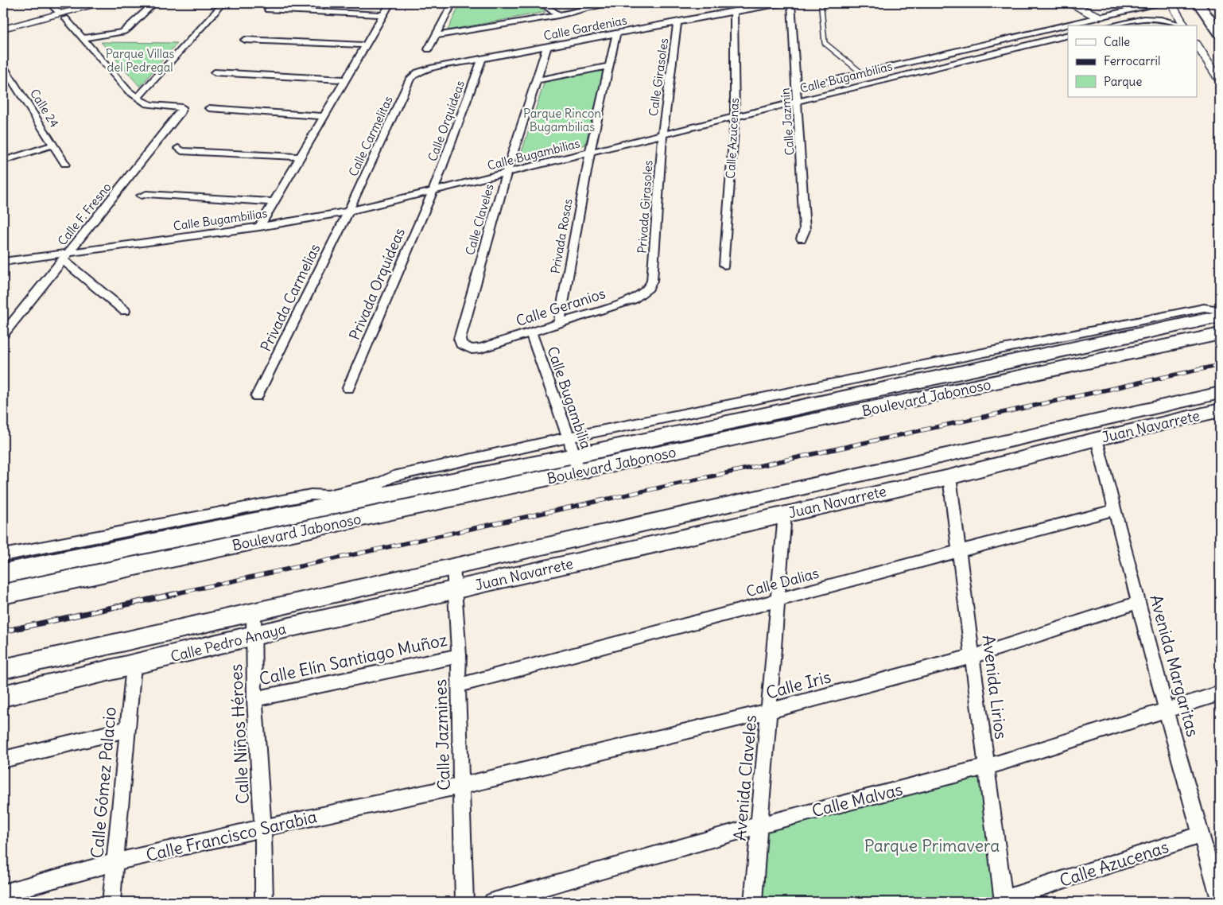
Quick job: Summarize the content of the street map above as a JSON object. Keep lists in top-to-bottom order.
{
  "streets": {
    "main road": ["Boulevard Jabonoso", "Juan Navarrete", "Calle Pedro Anaya"],
    "street": [
      "Calle Gardenias",
      "Calle Girasoles",
      "Calle Bugambilias",
      "Calle 24",
      "Calle Orquídeas",
      "Calle Jazmín",
      "Calle Carmelitas",
      "Calle Azucenas",
      "Privada Girasoles",
      "Calle F. Fresno",
      "Calle Claveles",
      "Privada Rosas",
      "Privada Orquídeas",
      "Privada Carmelias",
      "Calle Geranios",
      "Calle Bugambilia",
      "Calle Dalias",
      "Calle Elín Santiago Muñoz",
      "Avenida Margaritas",
      "Calle Iris",
      "Avenida Lirios",
      "Calle Niños Héroes",
      "Calle Jazmines",
      "Avenida Claveles",
      "Calle Gómez Palacio",
      "Calle Malvas",
      "Calle Francisco Sarabia"
    ]
  },
  "crossings": [
    ["Calle Gardenias", "Calle Girasoles"],
    ["Calle Gardenias", "Calle Orquídeas"],
    ["Calle Gardenias", "Calle Carmelitas"],
    ["Calle Gardenias", "Calle Azucenas"],
    ["Calle Gardenias", "Calle Claveles"],
    ["Calle Gardenias", "Privada Rosas"],
    ["Calle Girasoles", "Calle Bugambilias"],
    ["Calle Girasoles", "Privada Girasoles"],
    ["Calle Bugambilias", "Calle Orquídeas"],
    ["Calle Bugambilias", "Calle Jazmín"],
    ["Calle Bugambilias", "Calle Carmelitas"],
    ["Calle Bugambilias", "Calle Azucenas"],
    ["Calle Bugambilias", "Privada Girasoles"],
    ["Calle Bugambilias", "Calle F. Fresno"],
    ["Calle Bugambilias", "Calle Claveles"],
    ["Calle Bugambilias", "Privada Rosas"],
    ["Calle Bugambilias", "Privada Orquídeas"],
    ["Calle Bugambilias", "Privada Carmelias"],
    ["Calle Orquídeas", "Privada Orquídeas"],
    ["Calle Carmelitas", "Privada Carmelias"],
    ["Calle Azucenas", "Avenida Margaritas"],
    ["Calle Azucenas", "Avenida Lirios"],
    ["Privada Girasoles", "Calle Geranios"],
    ["Calle Claveles", "Calle Geranios"],
    ["Privada Rosas", "Calle Geranios"],
    ["Calle Geranios", "Calle Bugambilia"],
    ["Calle Bugambilia", "Boulevard Jabonoso"],
    ["Juan Navarrete", "Calle Pedro Anaya"],
    ["Juan Navarrete", "Avenida Margaritas"],
    ["Juan Navarrete", "Avenida Lirios"],
    ["Juan Navarrete", "Calle Jazmines"],
    ["Juan Navarrete", "Avenida Claveles"],
    ["Calle Dalias", "Avenida Margaritas"],
    ["Calle Dalias", "Avenida Lirios"],
    ["Calle Dalias", "Calle Jazmines"],
    ["Calle Dalias", "Avenida Claveles"],
    ["Calle Pedro Anaya", "Calle Niños Héroes"],
    ["Calle Pedro Anaya", "Calle Jazmines"],
    ["Calle Pedro Anaya", "Calle Gómez Palacio"],
    ["Calle Elín Santiago Muñoz", "Calle Niños Héroes"],
    ["Calle Elín Santiago Muñoz", "Calle Jazmines"],
    ["Avenida Margaritas", "Calle Iris"],
    ["Avenida Margaritas", "Calle Malvas"],
    ["Calle Iris", "Avenida Lirios"],
    ["Calle Iris", "Calle Jazmines"],
    ["Calle Iris", "Avenida Claveles"],
    ["Calle Iris", "Calle Francisco Sarabia"],
    ["Avenida Lirios", "Calle Malvas"],
    ["Calle Niños Héroes", "Calle Francisco Sarabia"],
    ["Calle Jazmines", "Calle Francisco Sarabia"],
    ["Avenida Claveles", "Calle Malvas"],
    ["Calle Gómez Palacio", "Calle Francisco Sarabia"]
  ],
  "parks": ["Parque Villas del Pedregal", "Parque Rincon Bugambilias", "Parque Primavera"],
  "legend": ["Calle", "Ferrocarril", "Parque"]
}
